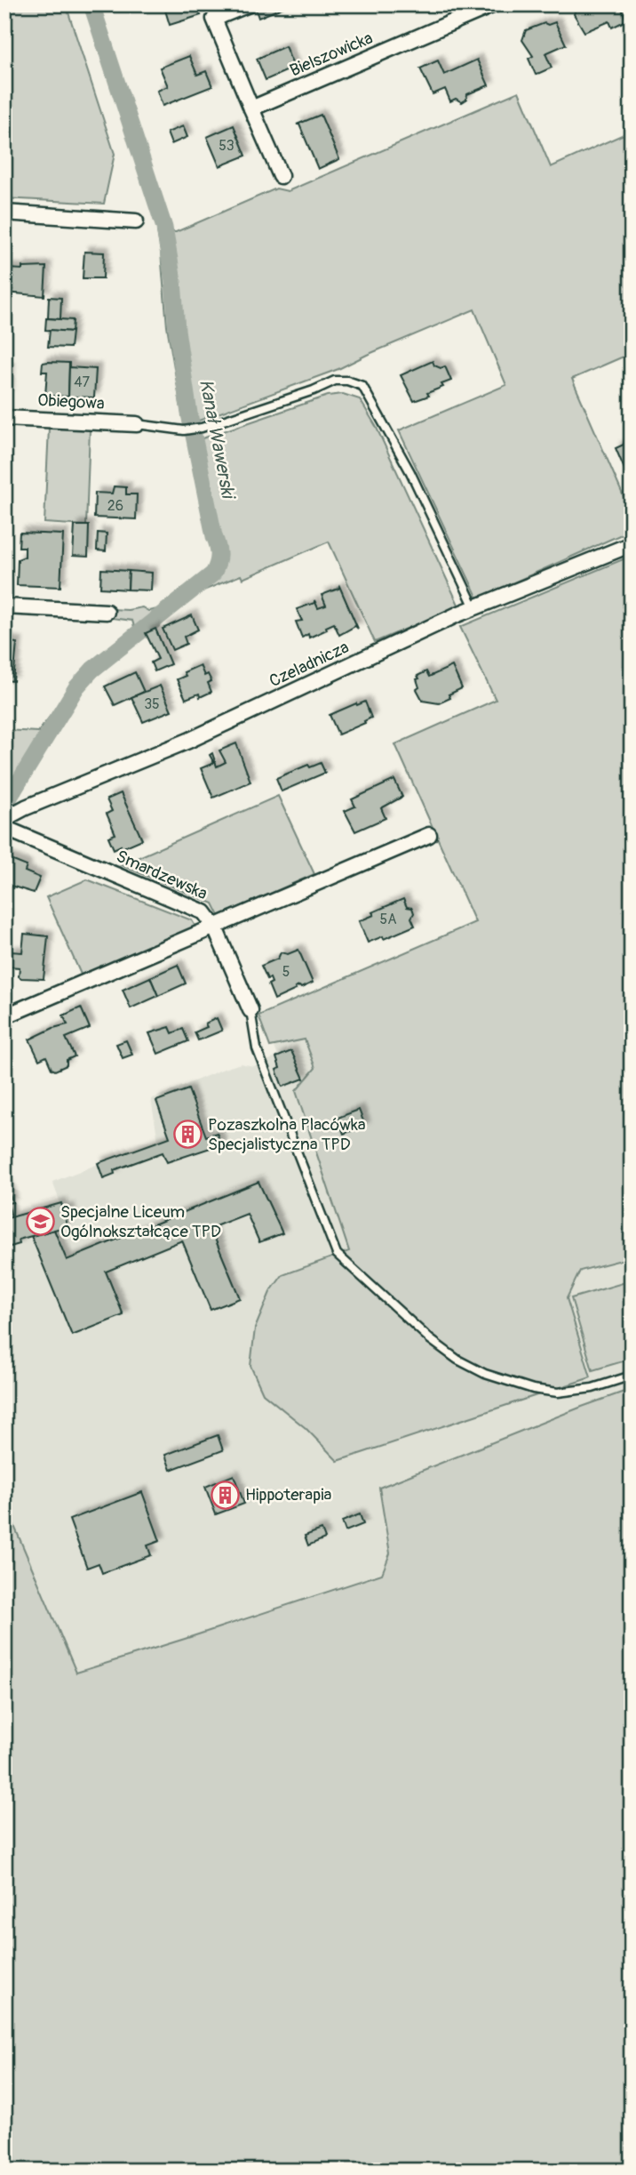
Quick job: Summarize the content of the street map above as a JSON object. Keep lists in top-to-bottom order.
{
  "streets": {
    "street": [
      "Bielszowicka",
      "Obiegowa",
      "Czeladnicza",
      "Smardzewska"
    ]
  },
  "water": ["Kanał Wawerski"],
  "places": {
    "building": ["Pozaszkolna Placówka Specjalistyczna TPD", "Hippoterapia"],
    "school or university": ["Specjalne Liceum Ogólnokształcące TPD"]
  },
  "house_numbers": [
    "53",
    "47",
    "26",
    "35",
    "5A",
    "5"
  ]
}
